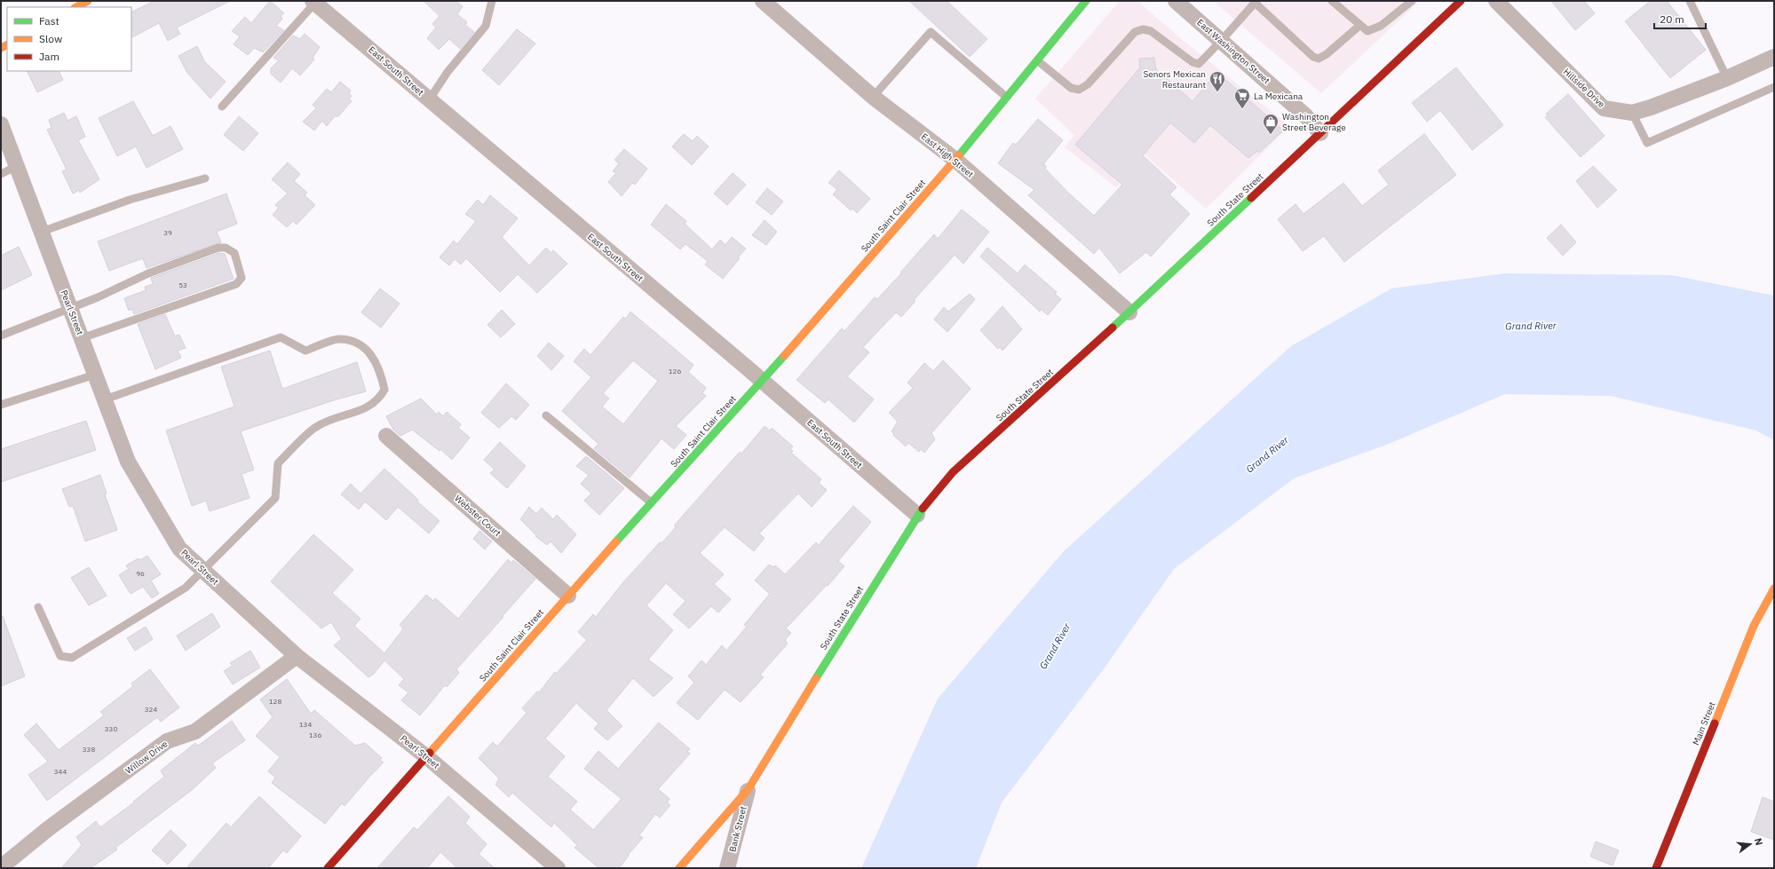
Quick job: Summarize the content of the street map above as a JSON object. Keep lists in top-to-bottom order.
{
  "streets": {
    "street": [
      "East Washington Street",
      "East South Street",
      "Hillside Drive",
      "East High Street",
      "South State Street",
      "South Saint Clair Street",
      "Pearl Street",
      "Webster Court",
      "Main Street",
      "Willow Drive",
      "Bank Street"
    ]
  },
  "crossings": [
    ["East Washington Street", "South State Street"],
    ["East South Street", "South State Street"],
    ["East South Street", "South Saint Clair Street"],
    ["East High Street", "South State Street"],
    ["East High Street", "South Saint Clair Street"],
    ["South State Street", "Bank Street"],
    ["South Saint Clair Street", "Pearl Street"],
    ["South Saint Clair Street", "Webster Court"],
    ["Pearl Street", "Willow Drive"]
  ],
  "water": ["Grand River"],
  "places": {
    "restaurant": ["Senors Mexican Restaurant"],
    "supermarket": ["La Mexicana"],
    "shop": ["Washington Street Beverage"]
  },
  "house_numbers": [
    "39",
    "53",
    "126",
    "96",
    "128",
    "324",
    "134",
    "330",
    "136",
    "338",
    "344"
  ],
  "legend": ["Fast", "Slow", "Jam"],
  "scale_bar": "20 m",
  "north": "right"
}
